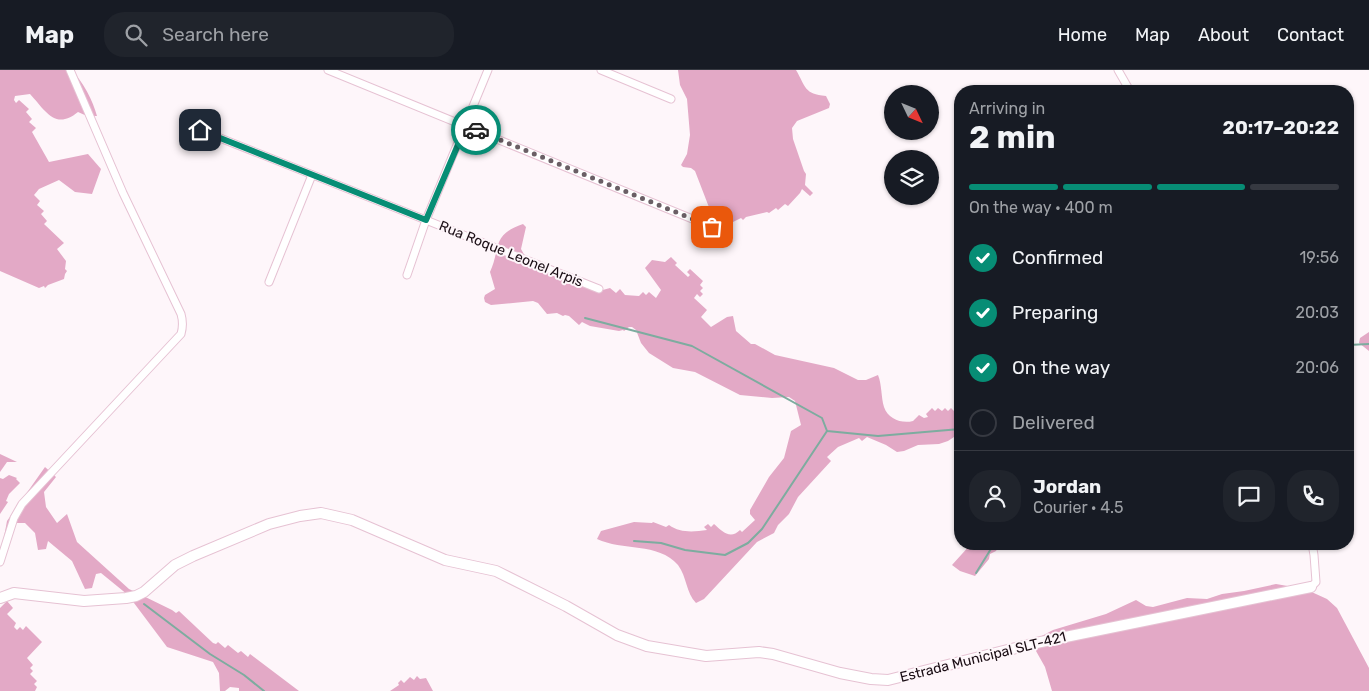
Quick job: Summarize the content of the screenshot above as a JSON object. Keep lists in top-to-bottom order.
{
  "streets": {
    "street": ["Rua Roque Leonel Arpis", "Estrada Municipal SLT-421"]
  },
  "north": "bottom right",
  "page": {
    "header": "Map",
    "search": "Search here",
    "nav": [
      "Home",
      "Map",
      "About",
      "Contact"
    ],
    "heading": ["2 min", "Arriving in", "20:17–20:22"],
    "panel": ["Jordan", "Courier · 4.5"],
    "bar": "On the way · 400 m",
    "list": [
      ["Confirmed", "19:56"],
      ["Preparing", "20:03"],
      ["On the way", "20:06"],
      "Delivered"
    ]
  }
}
